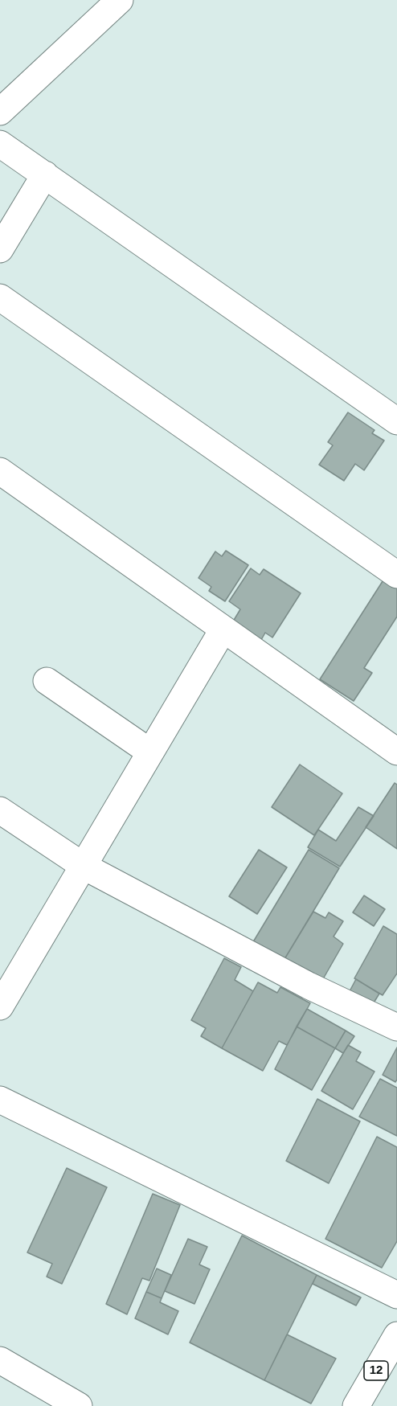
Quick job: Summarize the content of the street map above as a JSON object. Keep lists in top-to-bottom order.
{
  "streets": {
    "street": ["12"]
  }
}
